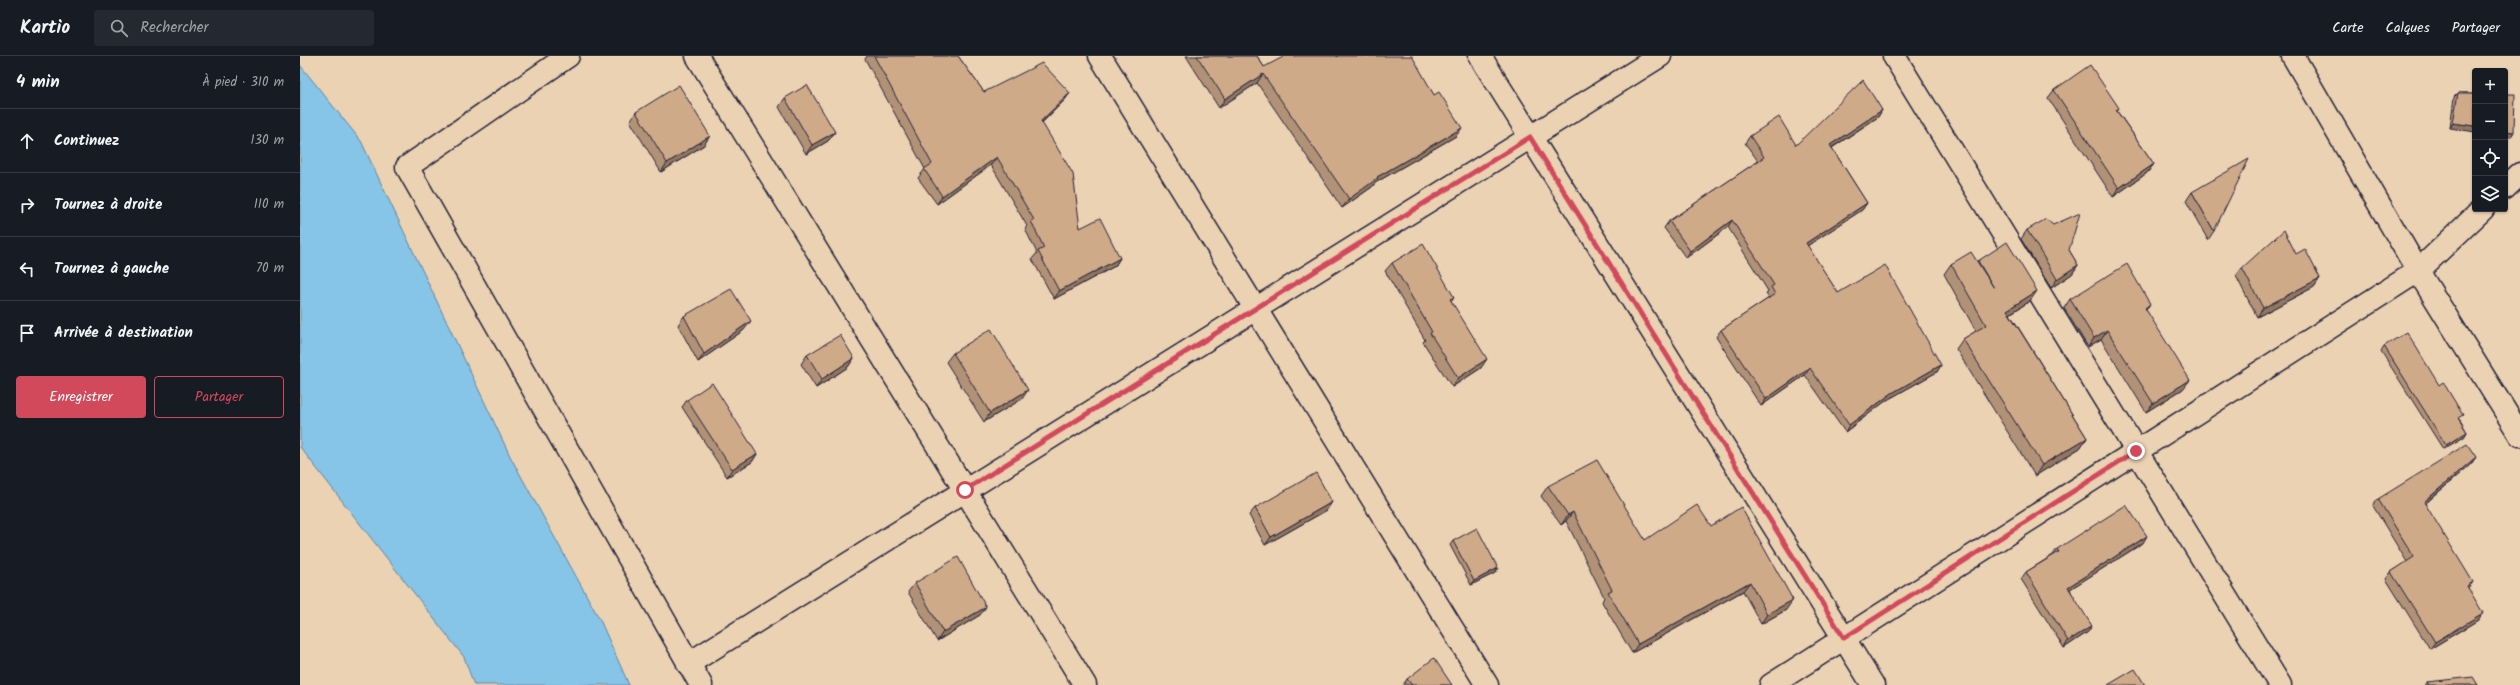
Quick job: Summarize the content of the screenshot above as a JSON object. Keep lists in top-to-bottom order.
{
  "page": {
    "header": "Kartio",
    "search": "Rechercher",
    "nav": ["Carte", "Calques", "Partager"],
    "heading": ["4 min", "À pied · 310 m"],
    "map_buttons": ["+", "−"],
    "list": [
      ["Continuez", "130 m"],
      ["Tournez à droite", "110 m"],
      ["Tournez à gauche", "70 m"],
      "Arrivée à destination"
    ],
    "buttons": ["Enregistrer", "Partager"]
  }
}
